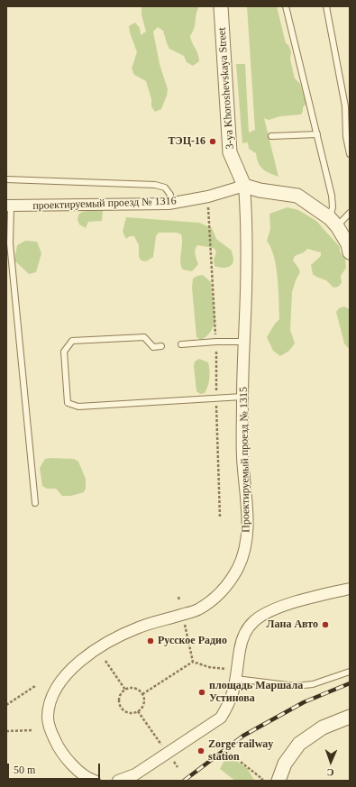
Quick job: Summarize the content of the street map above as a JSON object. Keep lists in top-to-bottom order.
{
  "streets": {
    "street": ["3-ya Khoroshevskaya Street", "проектируемый проезд № 1316", "Проектируемый проезд № 1315"]
  },
  "crossings": [
    ["3-ya Khoroshevskaya Street", "проектируемый проезд № 1316"],
    ["3-ya Khoroshevskaya Street", "Проектируемый проезд № 1315"],
    ["проектируемый проезд № 1316", "Проектируемый проезд № 1315"]
  ],
  "places": [
    "ТЭЦ-16",
    "Лана Авто",
    "Русское Радио",
    "площадь Маршала Устинова",
    "Zorge railway station"
  ],
  "scale_bar": "50 m",
  "north": "bottom"
}
